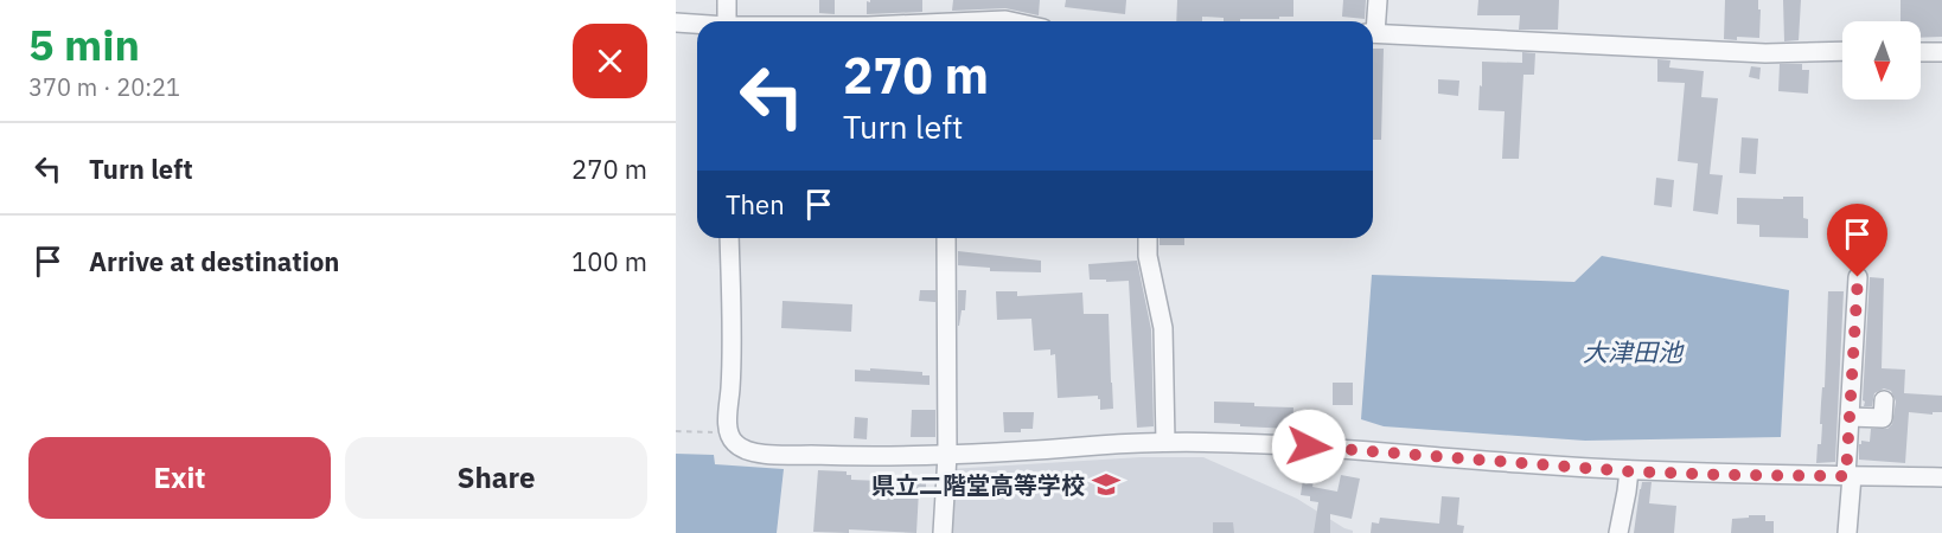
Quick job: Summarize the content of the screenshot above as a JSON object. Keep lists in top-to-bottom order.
{
  "water": ["大津田池"],
  "places": {
    "school or university": ["県立二階堂高等学校"]
  },
  "north": "bottom",
  "page": {
    "heading": ["5 min", "370 m · 20:21"],
    "turn": ["270 m", "Turn left"],
    "list": [
      {
        "name": "Turn left",
        "value": "270 m"
      },
      {
        "name": "Arrive at destination",
        "value": "100 m"
      }
    ],
    "then": "Then",
    "buttons": ["Exit", "Share"]
  }
}
